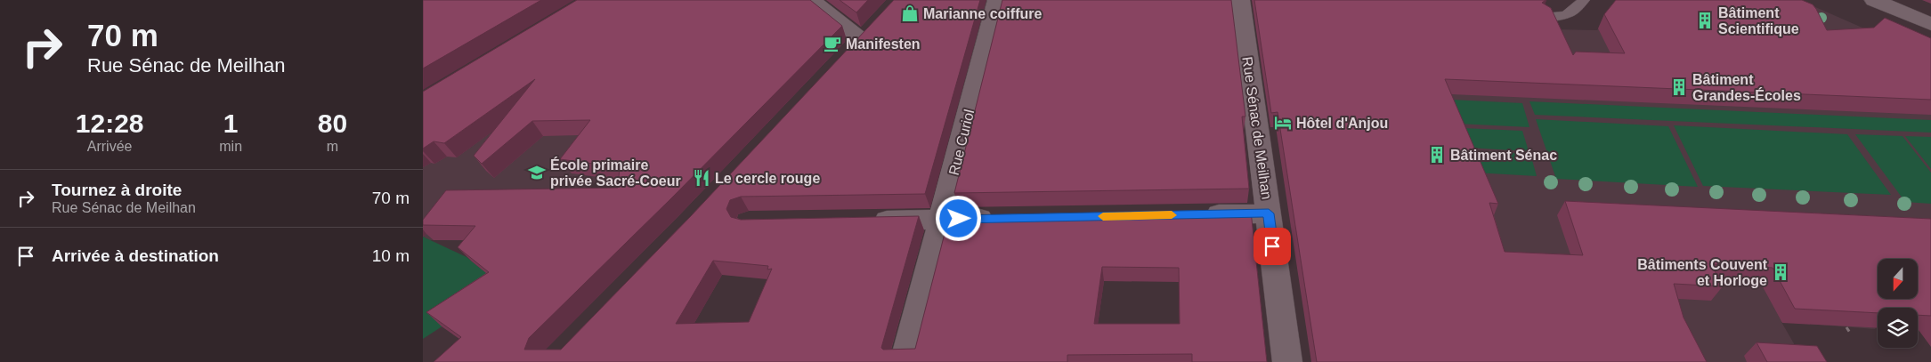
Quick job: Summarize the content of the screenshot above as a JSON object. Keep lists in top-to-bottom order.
{
  "streets": {
    "street": ["Rue Sénac de Meilhan", "Rue Curiol"]
  },
  "places": {
    "shop": ["Marianne coiffure"],
    "building": [
      "Bâtiment Scientifique",
      "Bâtiment Grandes-Écoles",
      "Bâtiment Sénac",
      "Bâtiments Couvent et Horloge"
    ],
    "cafe": ["Manifesten"],
    "hotel": ["Hôtel d'Anjou"],
    "school or university": ["École primaire privée Sacré-Coeur"],
    "restaurant": ["Le cercle rouge"]
  },
  "north": "bottom",
  "page": {
    "turn": ["70 m", "Rue Sénac de Meilhan"],
    "eta": [
      "12:28",
      "Arrivée",
      "1",
      "min",
      "80",
      "m"
    ],
    "list": [
      {
        "name": "Tournez à droite",
        "note": "Rue Sénac de Meilhan",
        "value": "70 m"
      },
      {
        "name": "Arrivée à destination",
        "value": "10 m"
      }
    ]
  }
}
